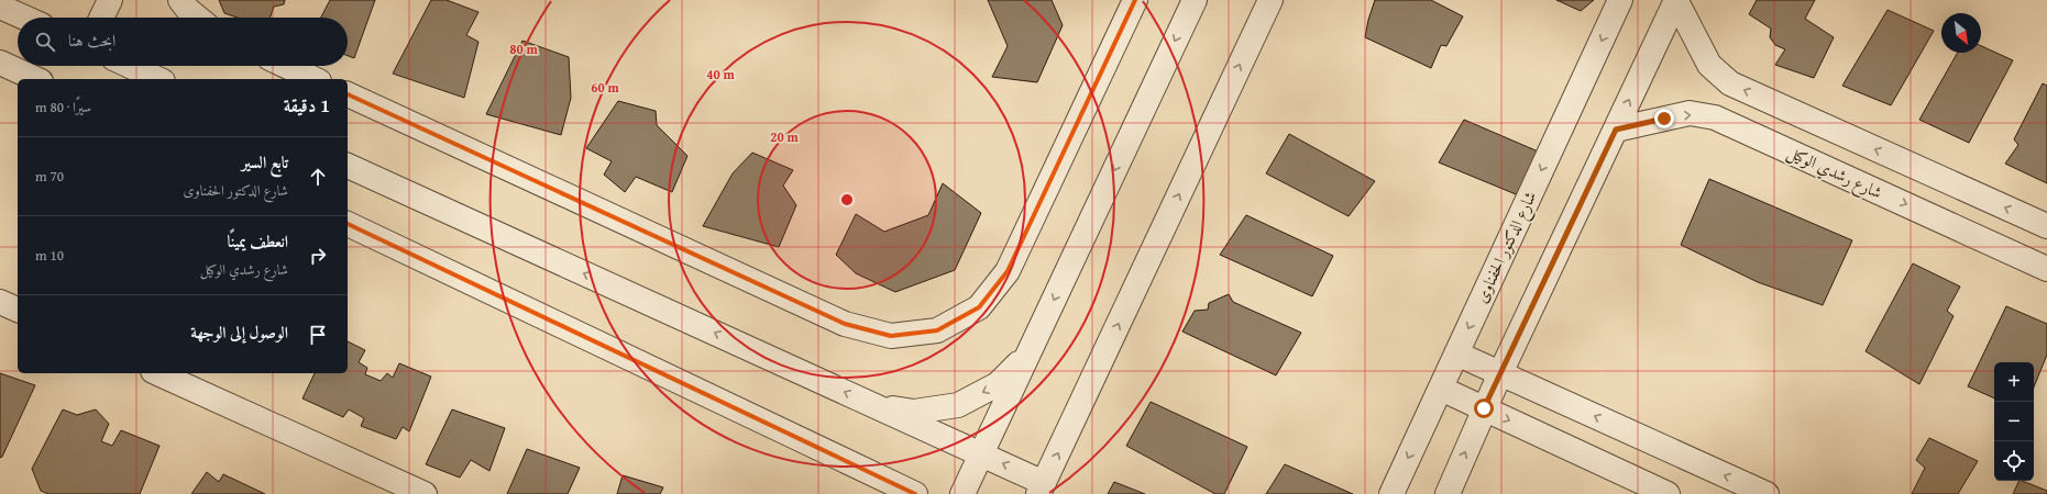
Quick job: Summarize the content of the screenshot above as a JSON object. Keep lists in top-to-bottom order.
{
  "streets": {
    "street": ["شارع رشدي الوكيل", "شارع الدكتور الحفناوى"]
  },
  "north": "bottom right",
  "page": {
    "search": "ابحث هنا",
    "heading": ["1 دقيقة", "سيرًا · 80 m"],
    "list": [
      ["تابع السير", "شارع الدكتور الحفناوى", "70 m"],
      ["انعطف يمينًا", "شارع رشدي الوكيل", "10 m"],
      "الوصول إلى الوجهة"
    ],
    "map_buttons": ["+", "−"]
  },
  "rings": [
    "80 m",
    "40 m",
    "60 m",
    "20 m"
  ]
}
